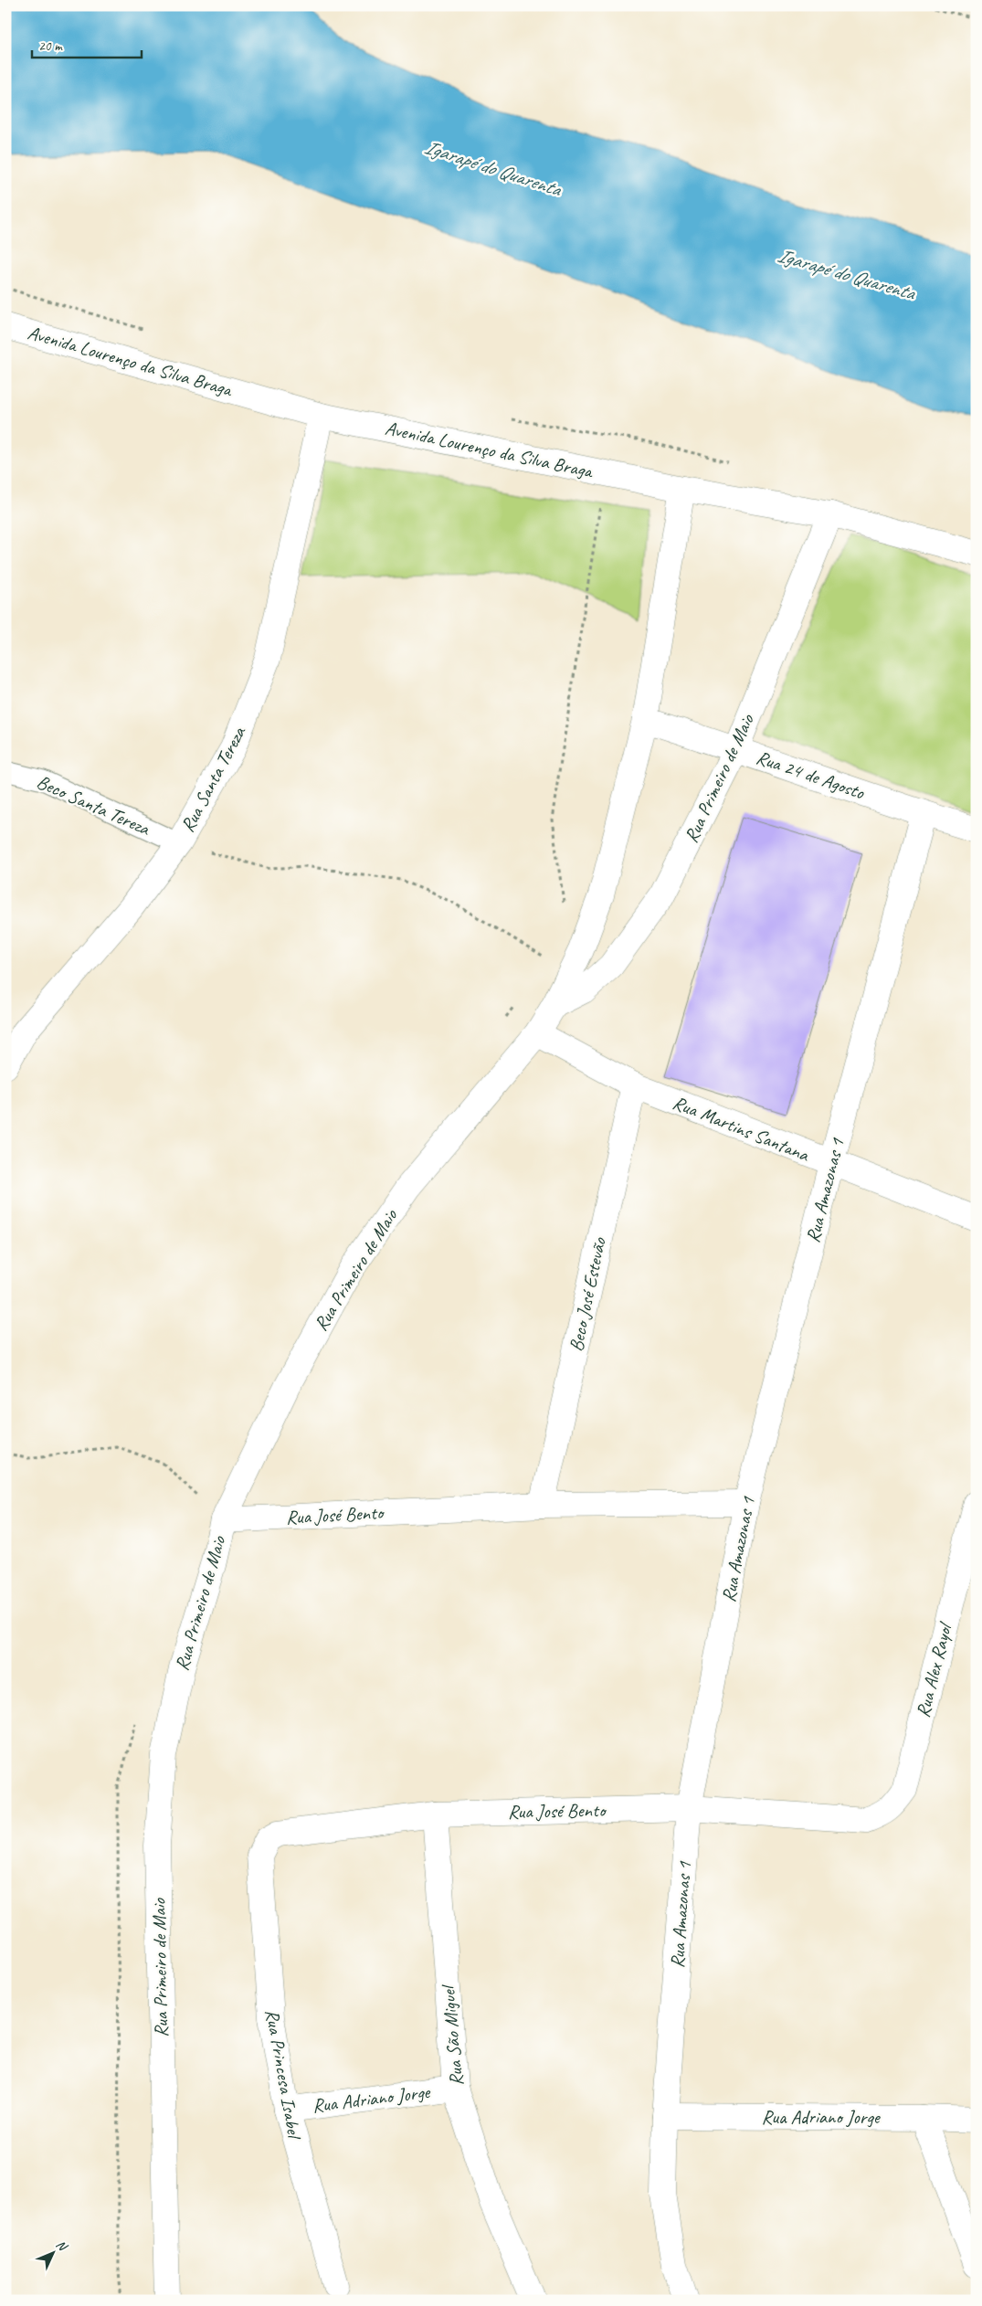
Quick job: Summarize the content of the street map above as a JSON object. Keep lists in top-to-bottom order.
{
  "streets": {
    "street": [
      "Avenida Lourenço da Silva Braga",
      "Rua 24 de Agosto",
      "Rua Primeiro de Maio",
      "Rua Santa Tereza",
      "Rua Martins Santana",
      "Rua Amazonas 1",
      "Beco José Estevão",
      "Rua José Bento",
      "Rua Alex Rayol",
      "Rua São Miguel",
      "Rua Princesa Isabel",
      "Rua Adriano Jorge"
    ],
    "lane": ["Beco Santa Tereza"]
  },
  "crossings": [
    ["Avenida Lourenço da Silva Braga", "Rua Primeiro de Maio"],
    ["Avenida Lourenço da Silva Braga", "Rua Santa Tereza"],
    ["Rua 24 de Agosto", "Rua Primeiro de Maio"],
    ["Rua 24 de Agosto", "Rua Amazonas 1"],
    ["Rua Primeiro de Maio", "Rua Martins Santana"],
    ["Rua Primeiro de Maio", "Rua José Bento"],
    ["Rua Santa Tereza", "Beco Santa Tereza"],
    ["Rua Martins Santana", "Rua Amazonas 1"],
    ["Rua Martins Santana", "Beco José Estevão"],
    ["Rua Amazonas 1", "Rua José Bento"],
    ["Rua Amazonas 1", "Rua Adriano Jorge"],
    ["Beco José Estevão", "Rua José Bento"],
    ["Rua José Bento", "Rua Alex Rayol"],
    ["Rua José Bento", "Rua São Miguel"],
    ["Rua José Bento", "Rua Princesa Isabel"],
    ["Rua São Miguel", "Rua Adriano Jorge"],
    ["Rua Princesa Isabel", "Rua Adriano Jorge"]
  ],
  "water": ["Igarapé do Quarenta"],
  "scale_bar": "20 m",
  "north": "top right"
}
